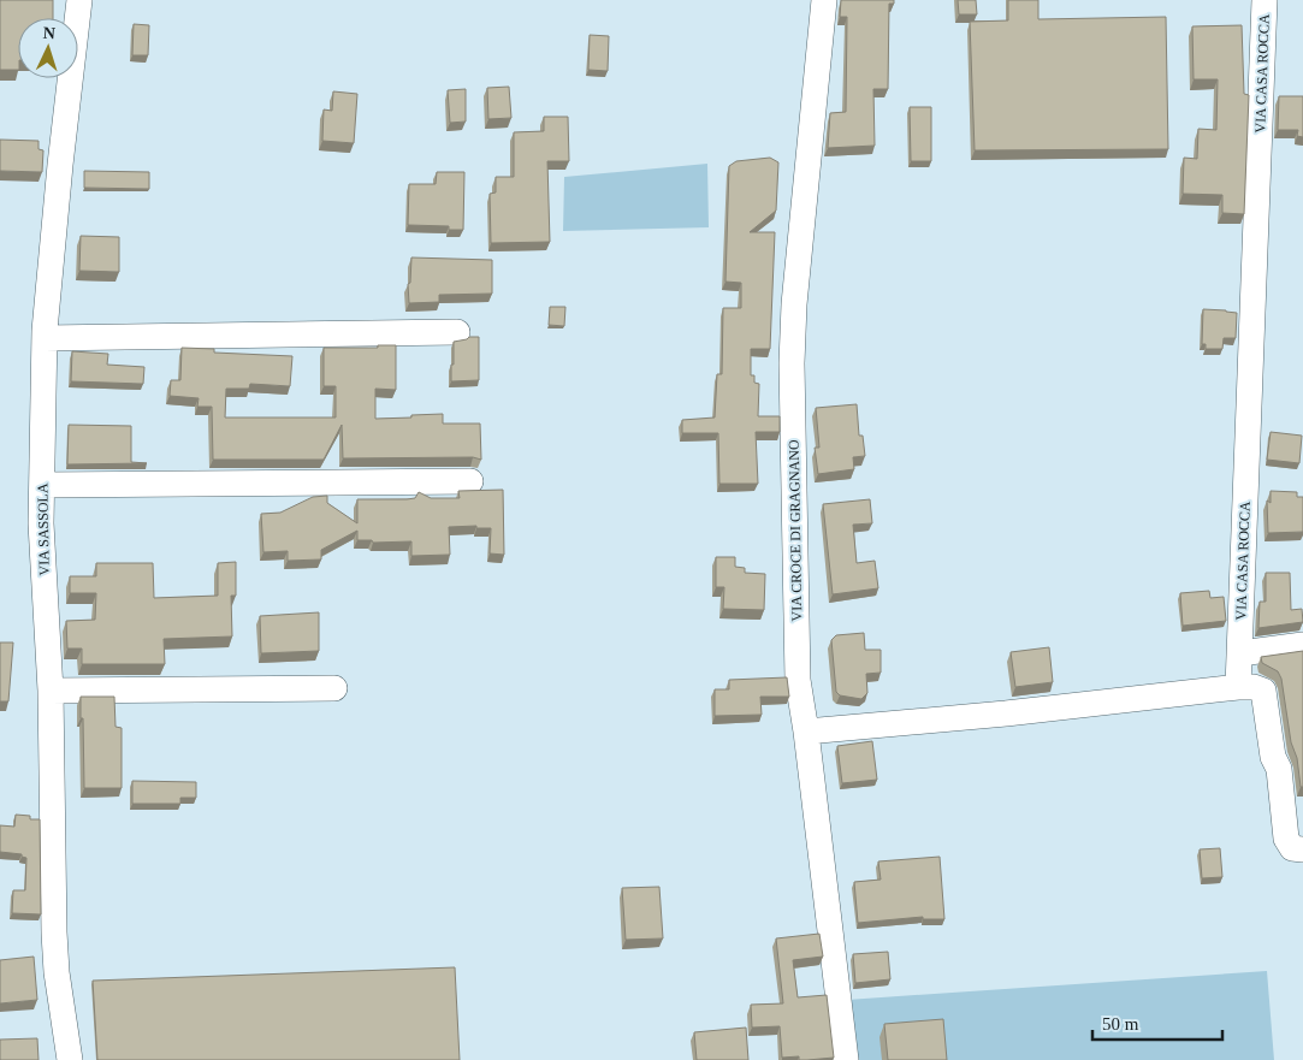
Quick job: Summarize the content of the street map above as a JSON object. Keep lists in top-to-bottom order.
{
  "streets": {
    "street": ["VIA CASA ROCCA", "VIA SASSOLA", "VIA CROCE DI GRAGNANO"]
  },
  "scale_bar": "50 m",
  "north": "top"
}
